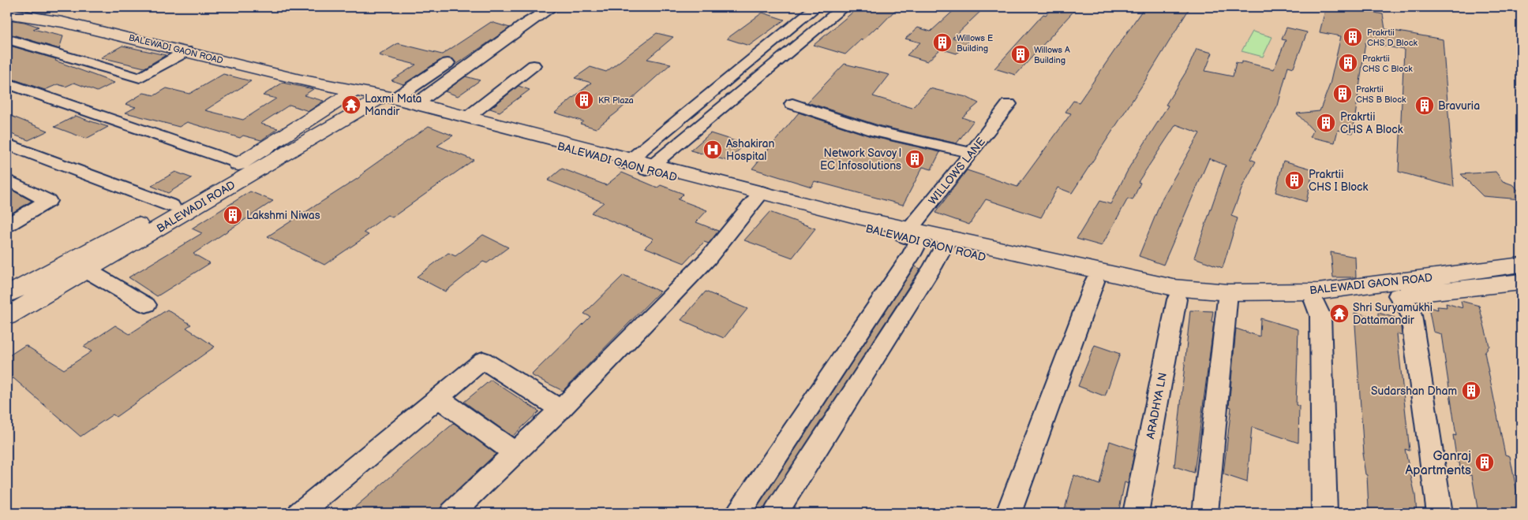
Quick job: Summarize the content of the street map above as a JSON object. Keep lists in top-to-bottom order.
{
  "streets": {
    "main road": ["BALEWADI GAON ROAD", "BALEWADI ROAD"],
    "street": ["WILLOWS LANE", "ARADHYA LN"]
  },
  "crossings": [
    ["BALEWADI GAON ROAD", "WILLOWS LANE"],
    ["BALEWADI GAON ROAD", "BALEWADI ROAD"],
    ["BALEWADI GAON ROAD", "ARADHYA LN"]
  ],
  "places": {
    "building": [
      "Prakrtii CHS D Block",
      "Willows E Building",
      "Willows A Building",
      "Prakrtii CHS C Block",
      "Prakrtii CHS B Block",
      "KR Plaza",
      "Bravuria",
      "Prakrtii CHS A Block",
      "Network Savoy | EC Infosolutions",
      "Prakrtii CHS I Block",
      "Lakshmi Niwas",
      "Sudarshan Dham",
      "Ganraj Apartments"
    ],
    "temple": ["Laxmi Mata Mandir", "Shri Suryamukhi Dattamandir"],
    "hospital": ["Ashakiran Hospital"]
  }
}
